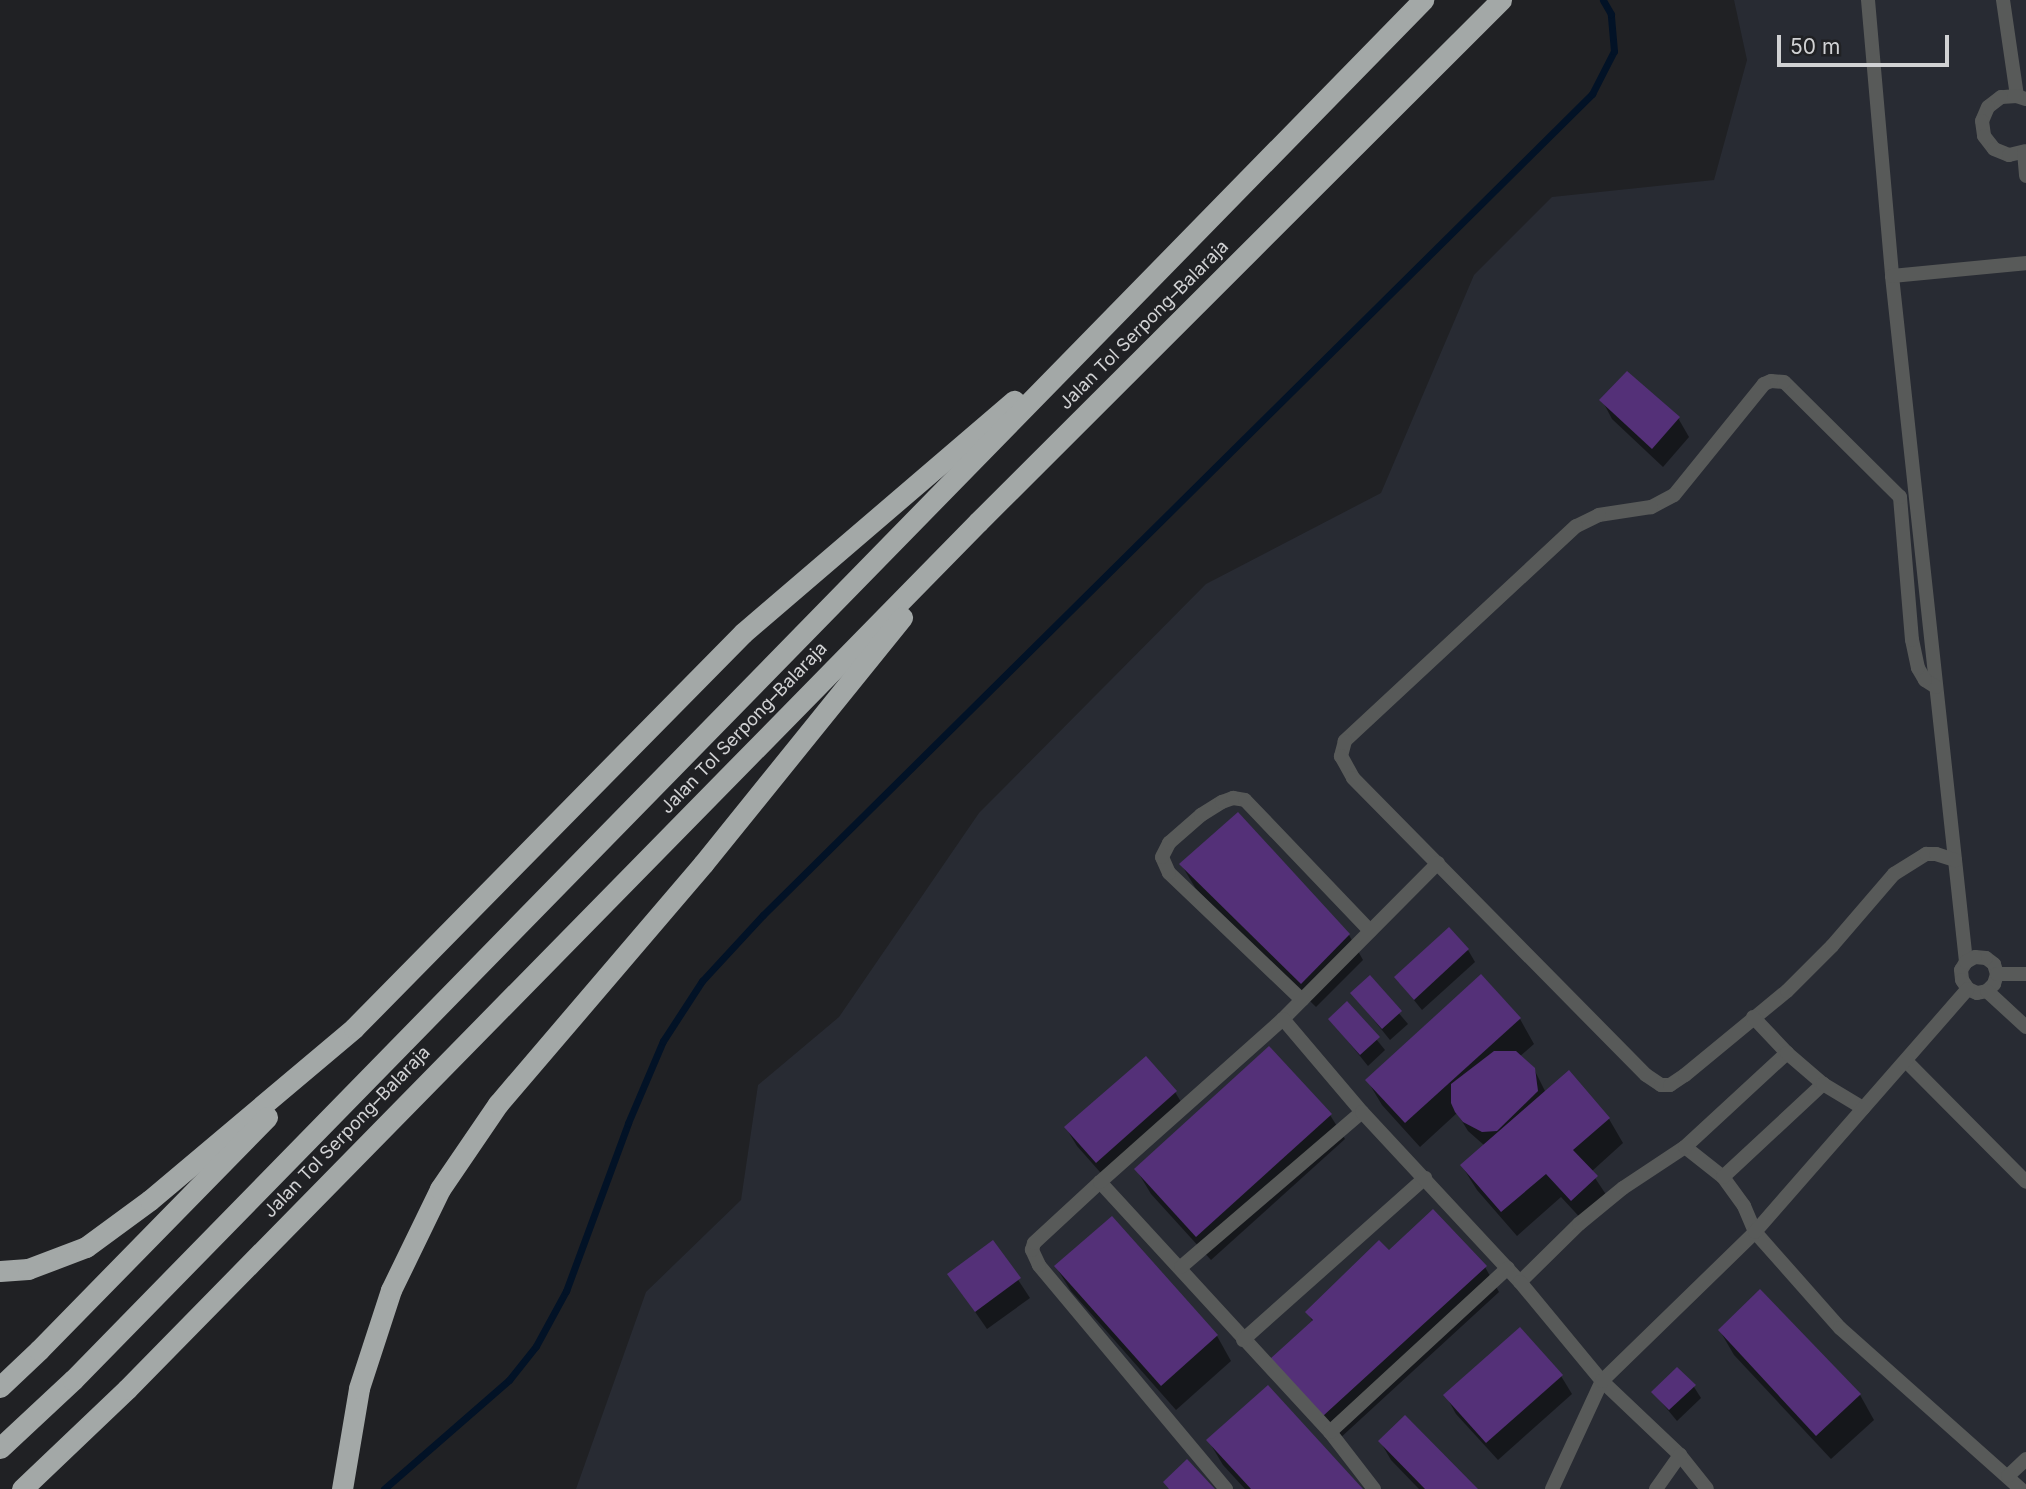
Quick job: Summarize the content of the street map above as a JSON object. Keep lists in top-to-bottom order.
{
  "streets": {
    "highway": ["Jalan Tol Serpong–Balaraja"]
  },
  "scale_bar": "50 m"
}
